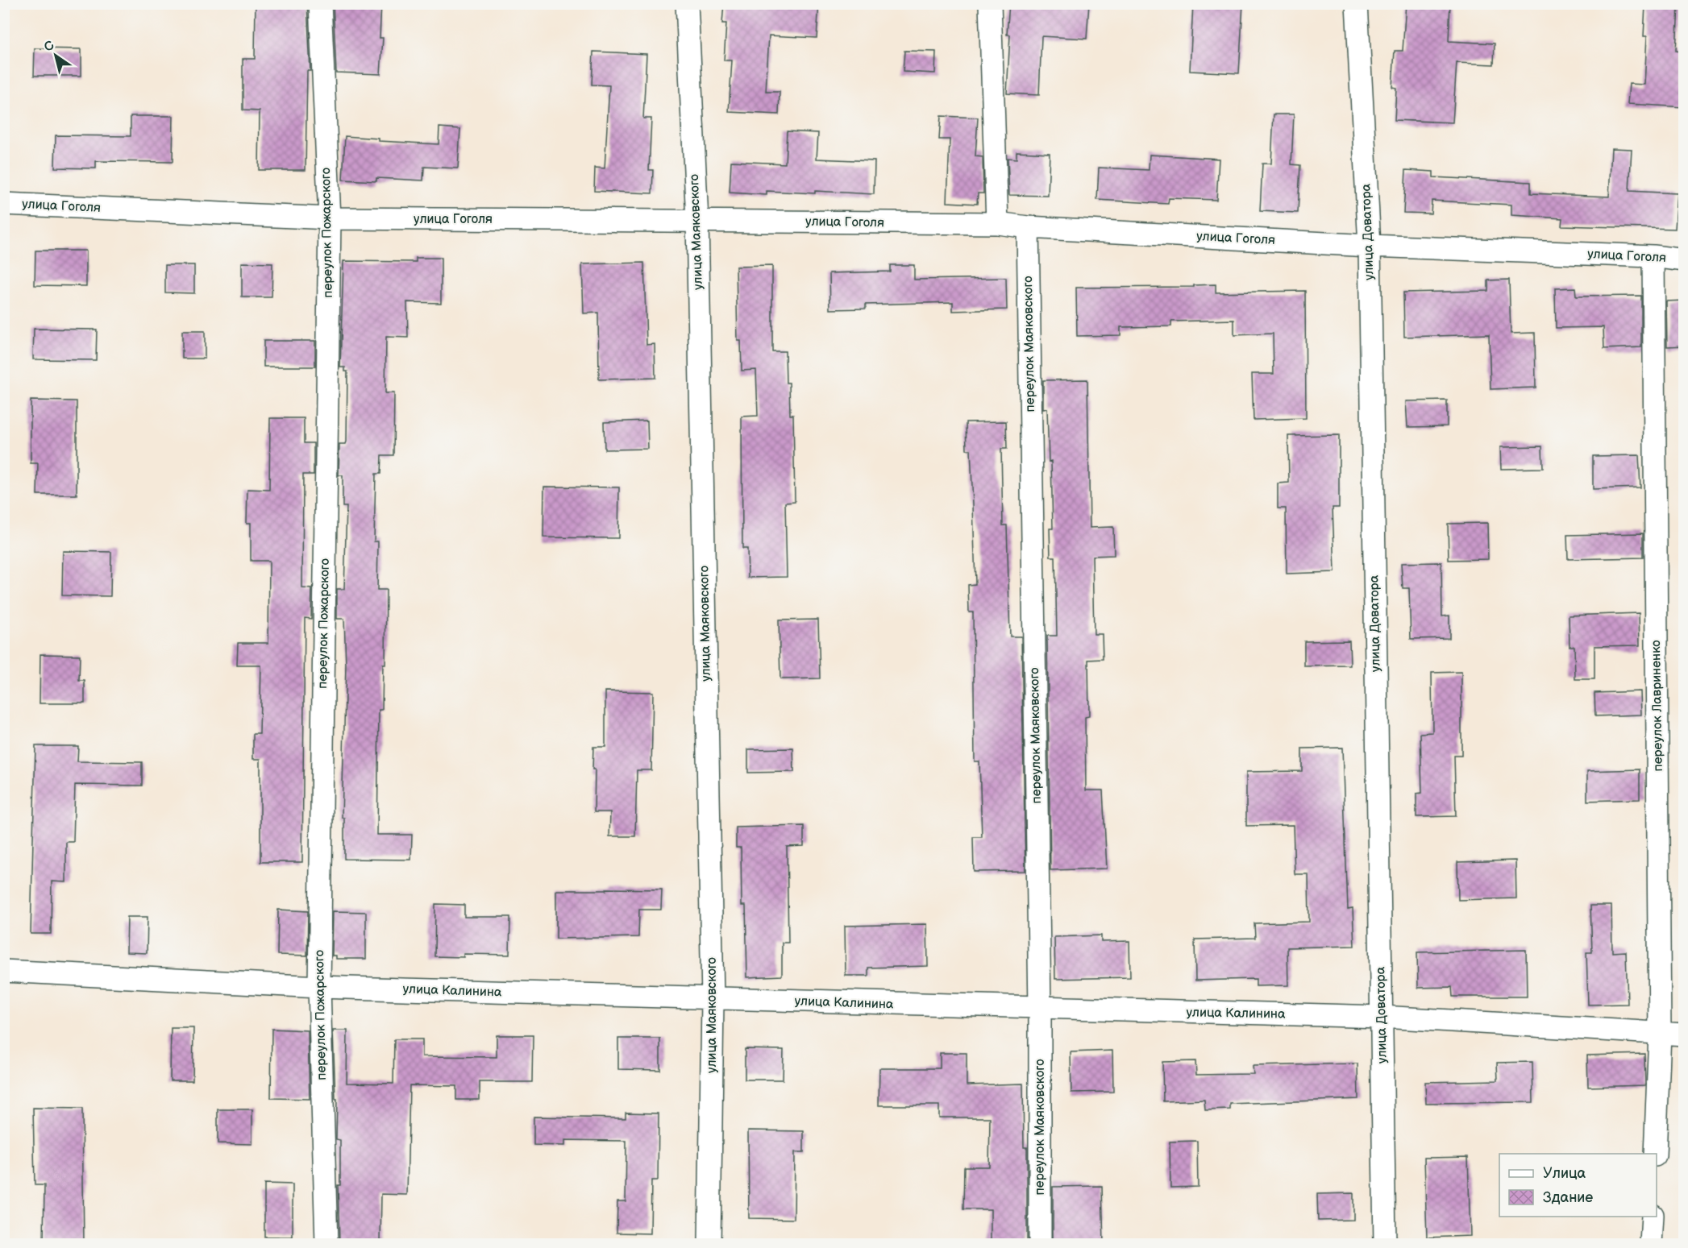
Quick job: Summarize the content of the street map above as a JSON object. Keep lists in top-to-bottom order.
{
  "streets": {
    "street": [
      "улица Гоголя",
      "улица Маяковского",
      "улица Доватора",
      "переулок Пожарского",
      "переулок Маяковского",
      "переулок Лавриненко",
      "улица Калинина"
    ]
  },
  "crossings": [
    ["улица Гоголя", "улица Маяковского"],
    ["улица Гоголя", "улица Доватора"],
    ["улица Гоголя", "переулок Пожарского"],
    ["улица Гоголя", "переулок Маяковского"],
    ["улица Гоголя", "переулок Лавриненко"],
    ["улица Маяковского", "улица Калинина"],
    ["улица Доватора", "улица Калинина"],
    ["переулок Пожарского", "улица Калинина"],
    ["переулок Маяковского", "улица Калинина"],
    ["переулок Лавриненко", "улица Калинина"]
  ],
  "legend": ["Улица", "Здание"],
  "north": "top left"
}
